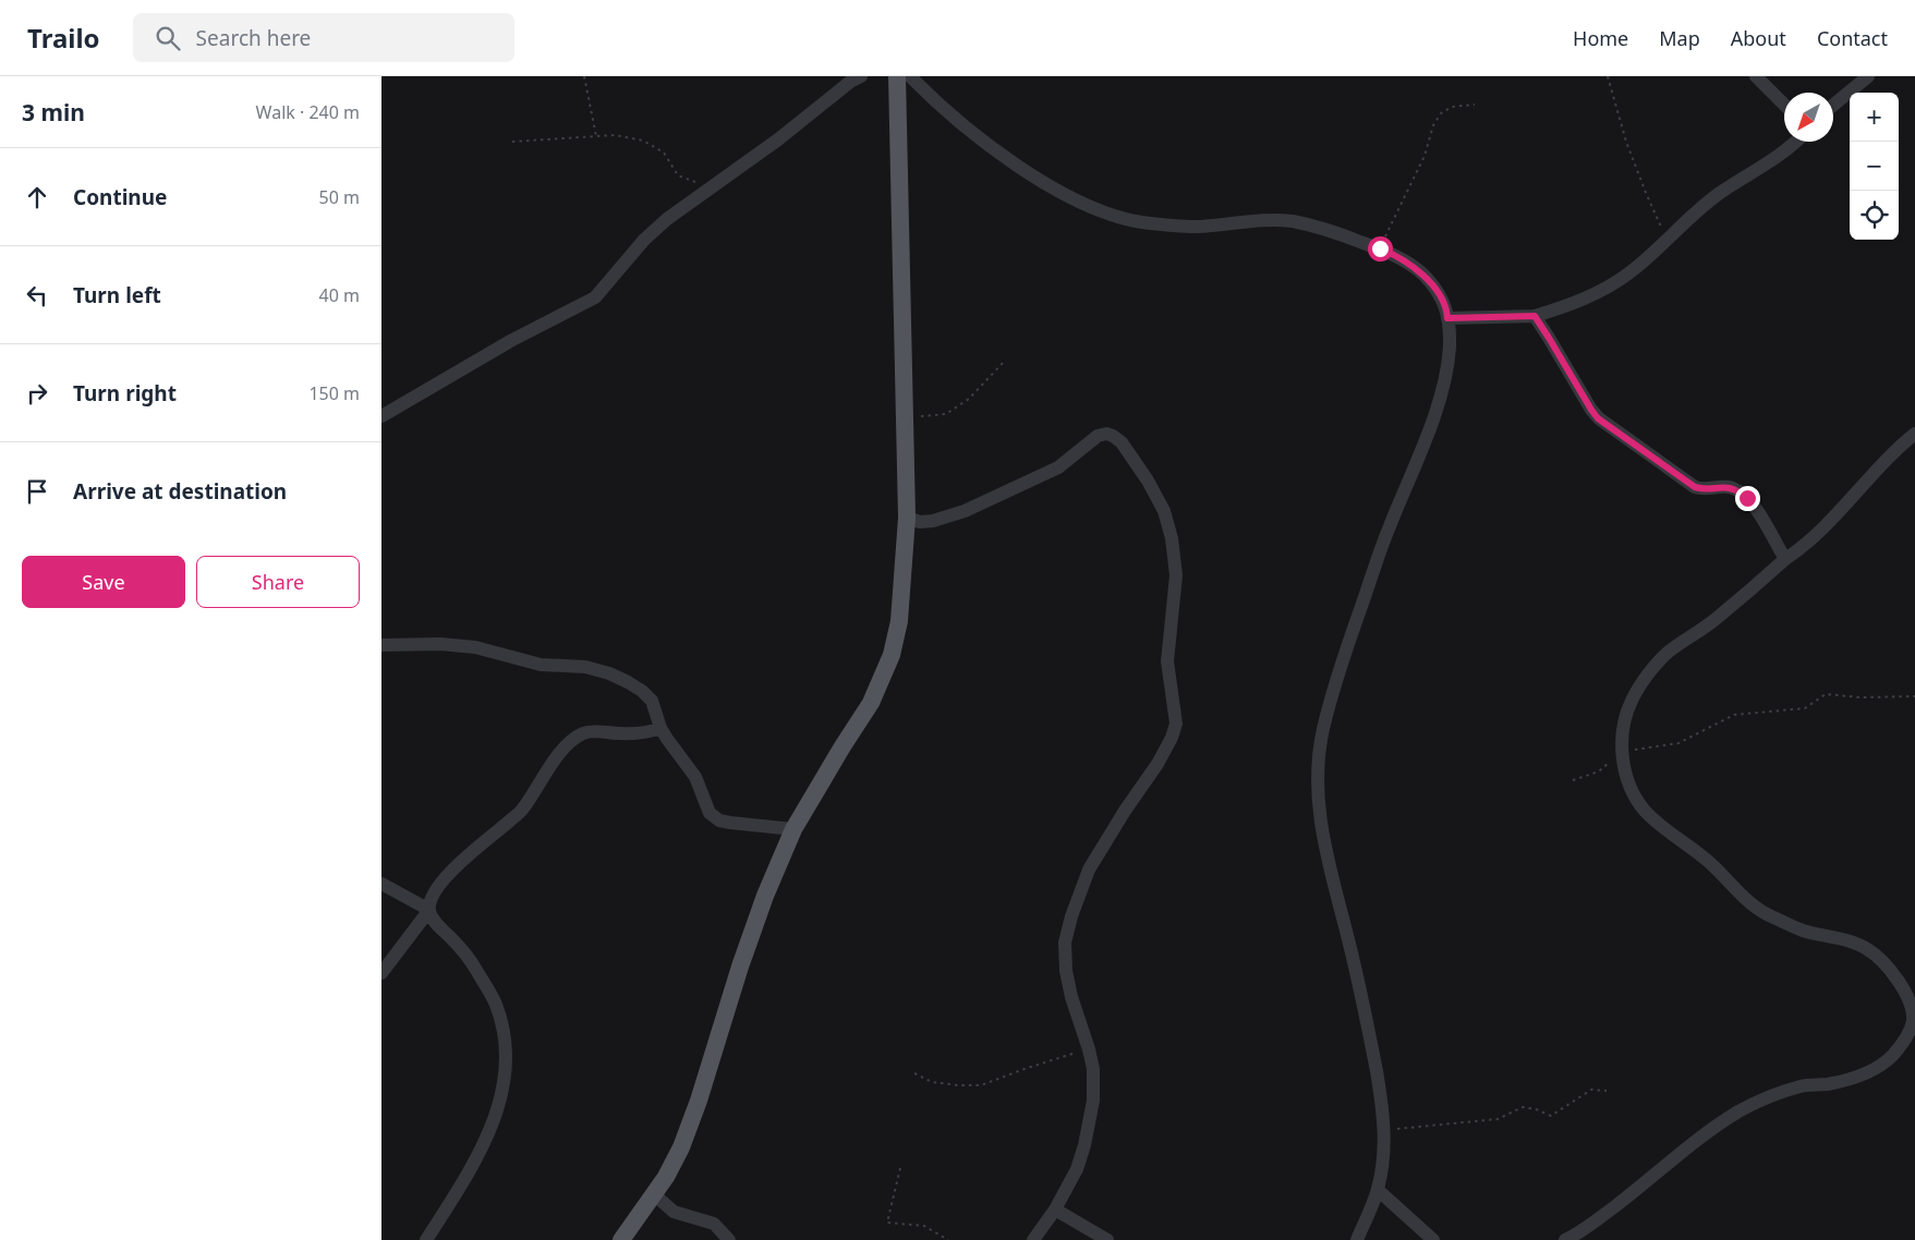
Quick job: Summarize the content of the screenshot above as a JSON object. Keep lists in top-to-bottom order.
{
  "north": "bottom left",
  "page": {
    "header": "Trailo",
    "search": "Search here",
    "nav": [
      "Home",
      "Map",
      "About",
      "Contact"
    ],
    "heading": ["3 min", "Walk · 240 m"],
    "map_buttons": ["+", "−"],
    "list": [
      ["Continue", "50 m"],
      ["Turn left", "40 m"],
      ["Turn right", "150 m"],
      "Arrive at destination"
    ],
    "buttons": ["Save", "Share"]
  }
}
